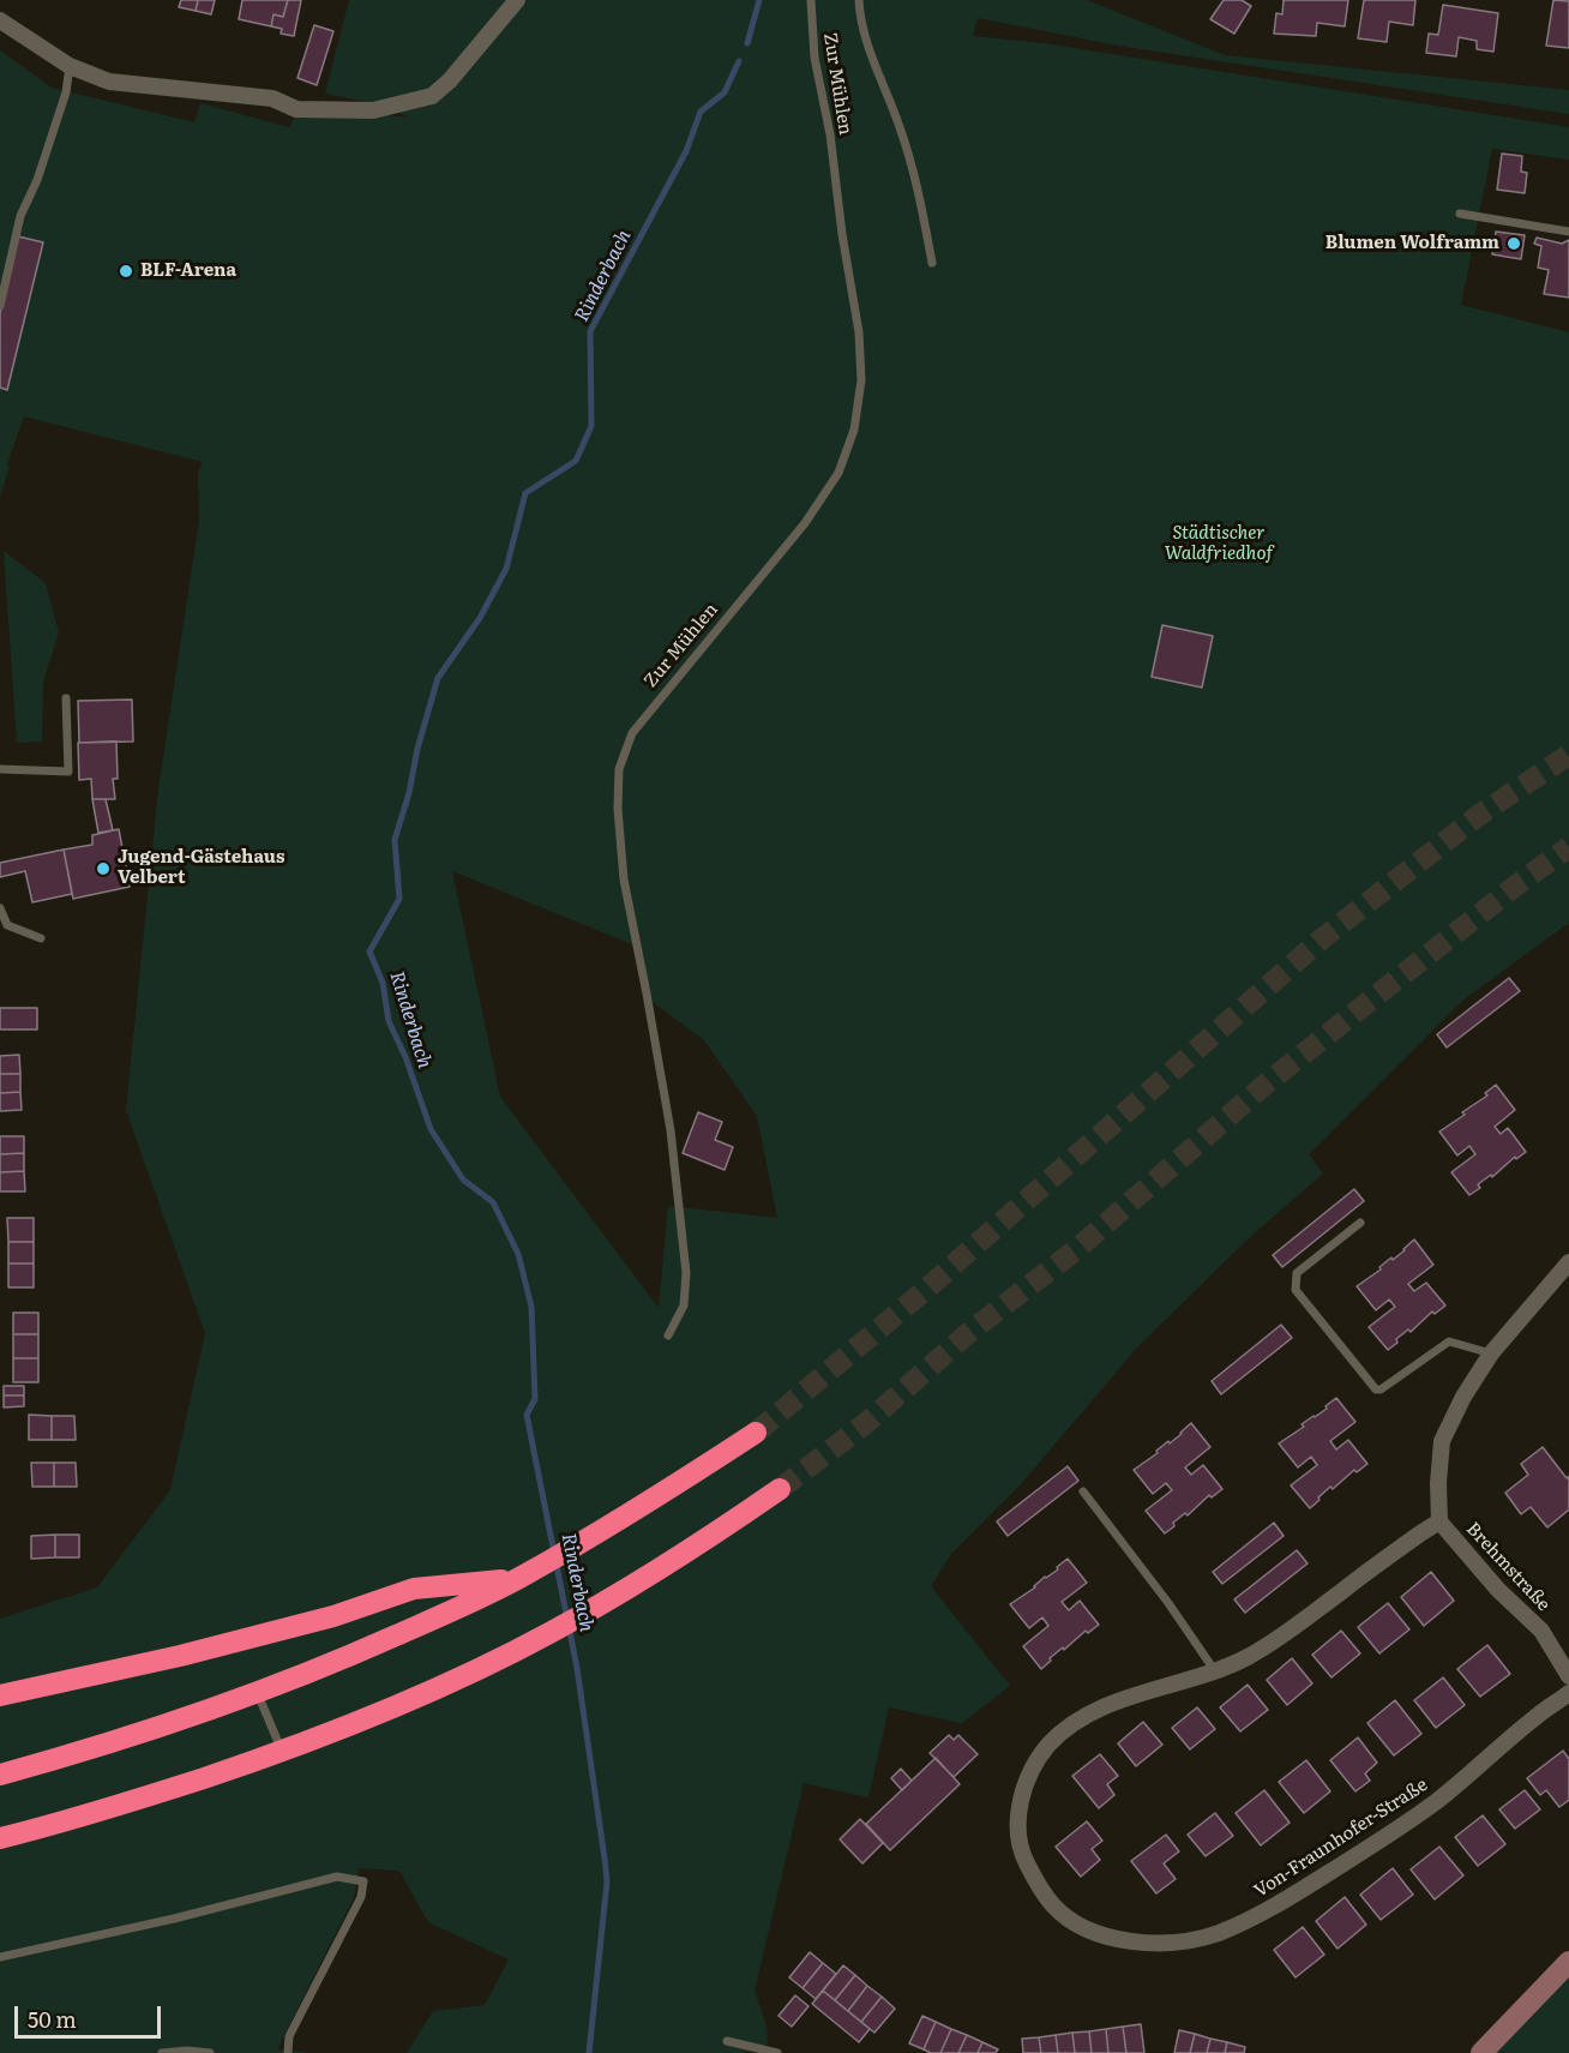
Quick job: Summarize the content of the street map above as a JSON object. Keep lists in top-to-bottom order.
{
  "streets": {
    "street": ["Brehmstraße", "Von-Fraunhofer-Straße"],
    "lane": ["Zur Mühlen"]
  },
  "crossings": [
    ["Brehmstraße", "Von-Fraunhofer-Straße"]
  ],
  "water": ["Rinderbach"],
  "parks": ["Städtischer Waldfriedhof"],
  "places": ["Blumen Wolframm", "BLF-Arena", "Jugend-Gästehaus Velbert"],
  "scale_bar": "50 m"
}
